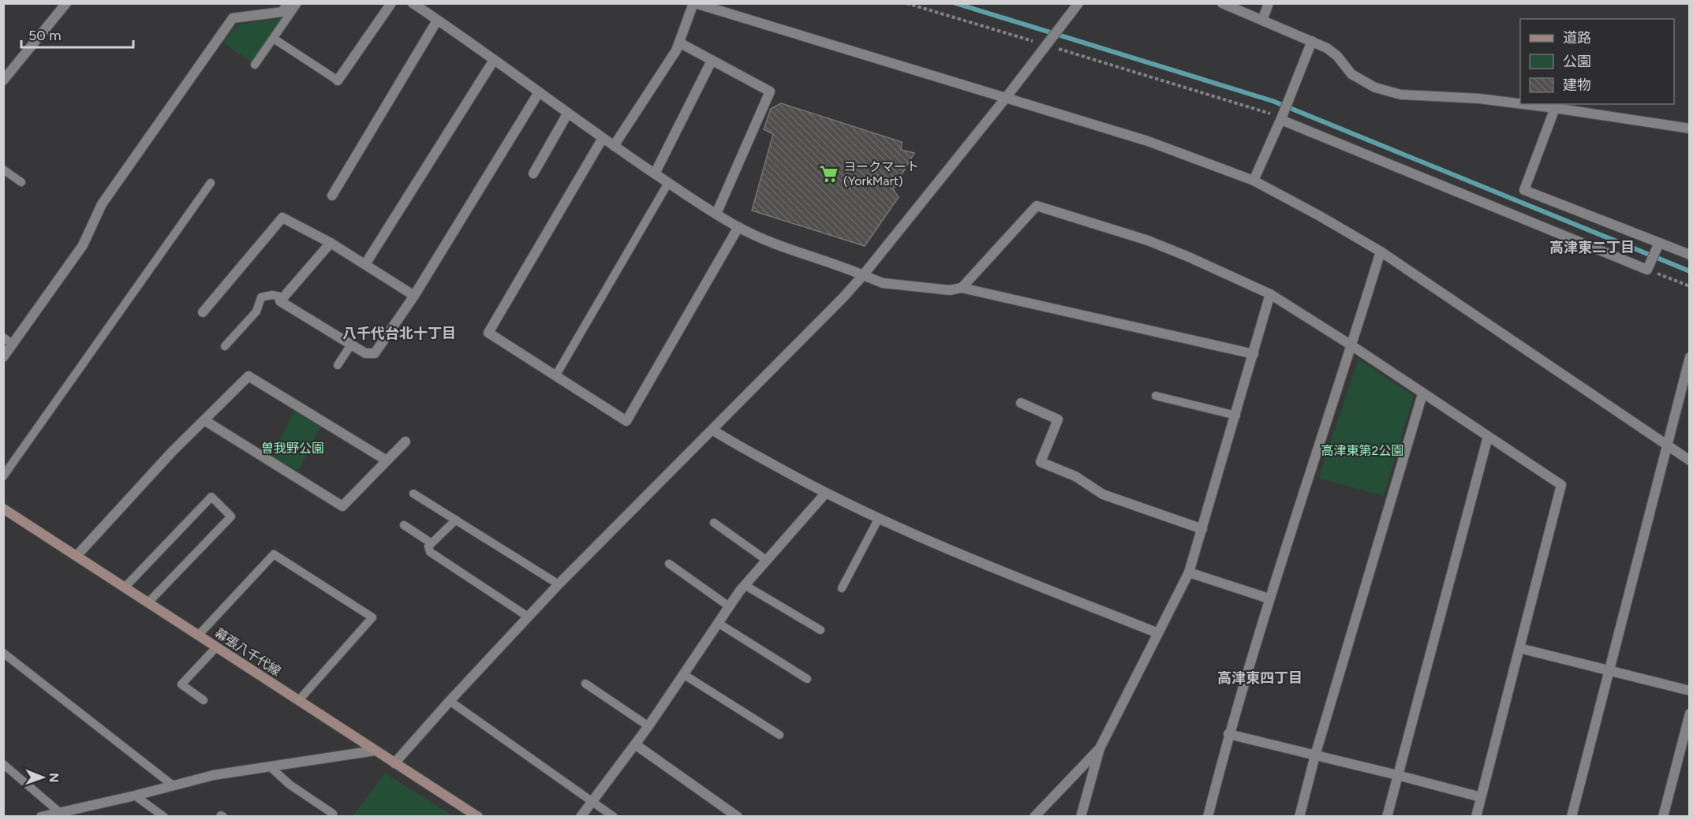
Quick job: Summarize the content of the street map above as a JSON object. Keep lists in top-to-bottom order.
{
  "streets": {
    "main road": ["幕張八千代線"]
  },
  "districts": ["高津東二丁目", "八千代台北十丁目", "高津東四丁目"],
  "parks": ["曽我野公園", "高津東第2公園"],
  "places": {
    "supermarket": ["ヨークマート (YorkMart)"]
  },
  "legend": ["道路", "公園", "建物"],
  "scale_bar": "50 m",
  "north": "right"
}
